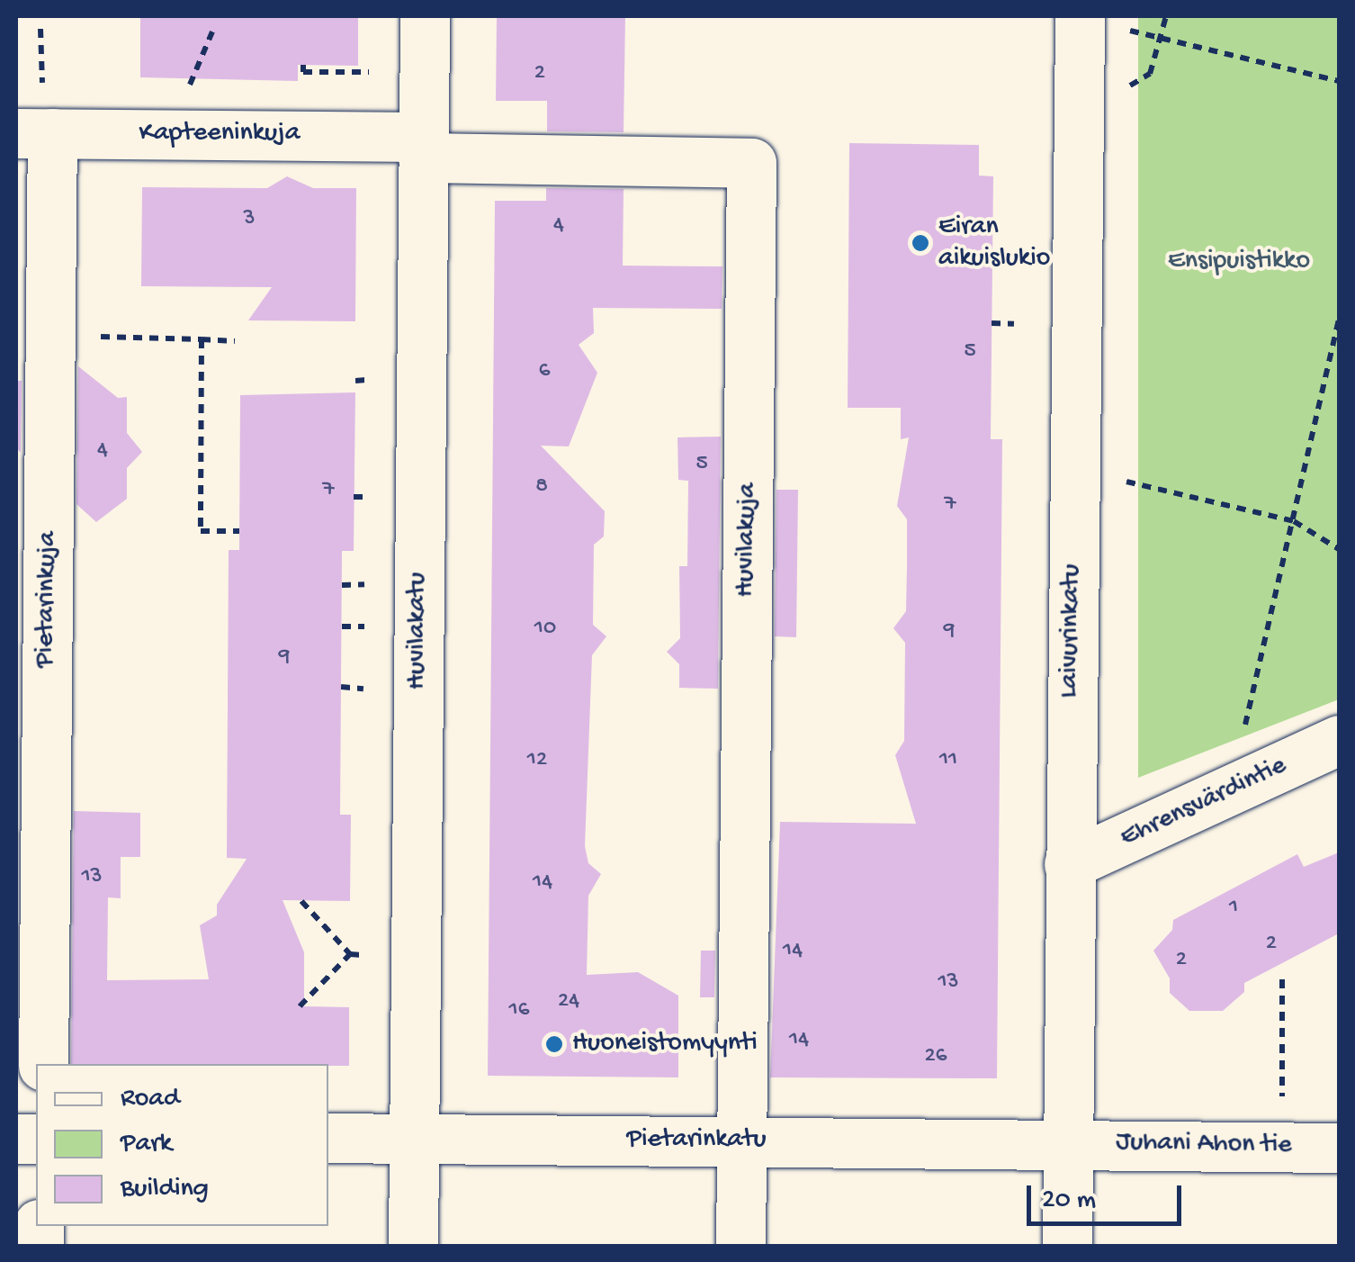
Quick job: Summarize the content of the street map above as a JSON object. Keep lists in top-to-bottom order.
{
  "streets": {
    "street": [
      "Kapteeninkuja",
      "Huvilakuja",
      "Pietarinkuja",
      "Huvilakatu",
      "Laivurinkatu",
      "Ehrensvärdintie",
      "Pietarinkatu",
      "Juhani Ahon tie"
    ]
  },
  "crossings": [
    ["Kapteeninkuja", "Huvilakuja"],
    ["Kapteeninkuja", "Pietarinkuja"],
    ["Kapteeninkuja", "Huvilakatu"],
    ["Huvilakuja", "Huvilakatu"],
    ["Huvilakuja", "Pietarinkatu"],
    ["Huvilakatu", "Pietarinkatu"],
    ["Laivurinkatu", "Ehrensvärdintie"],
    ["Laivurinkatu", "Pietarinkatu"],
    ["Laivurinkatu", "Juhani Ahon tie"],
    ["Pietarinkatu", "Juhani Ahon tie"]
  ],
  "parks": ["Ensipuistikko"],
  "places": ["Eiran aikuislukio", "Huoneistomyynti"],
  "house_numbers": [
    "2",
    "3",
    "4",
    "5",
    "6",
    "4",
    "5",
    "8",
    "7",
    "7",
    "10",
    "9",
    "9",
    "12",
    "11",
    "13",
    "14",
    "1",
    "2",
    "14",
    "2",
    "13",
    "24",
    "16",
    "14",
    "26"
  ],
  "legend": ["Road", "Park", "Building"],
  "scale_bar": "20 m"
}
